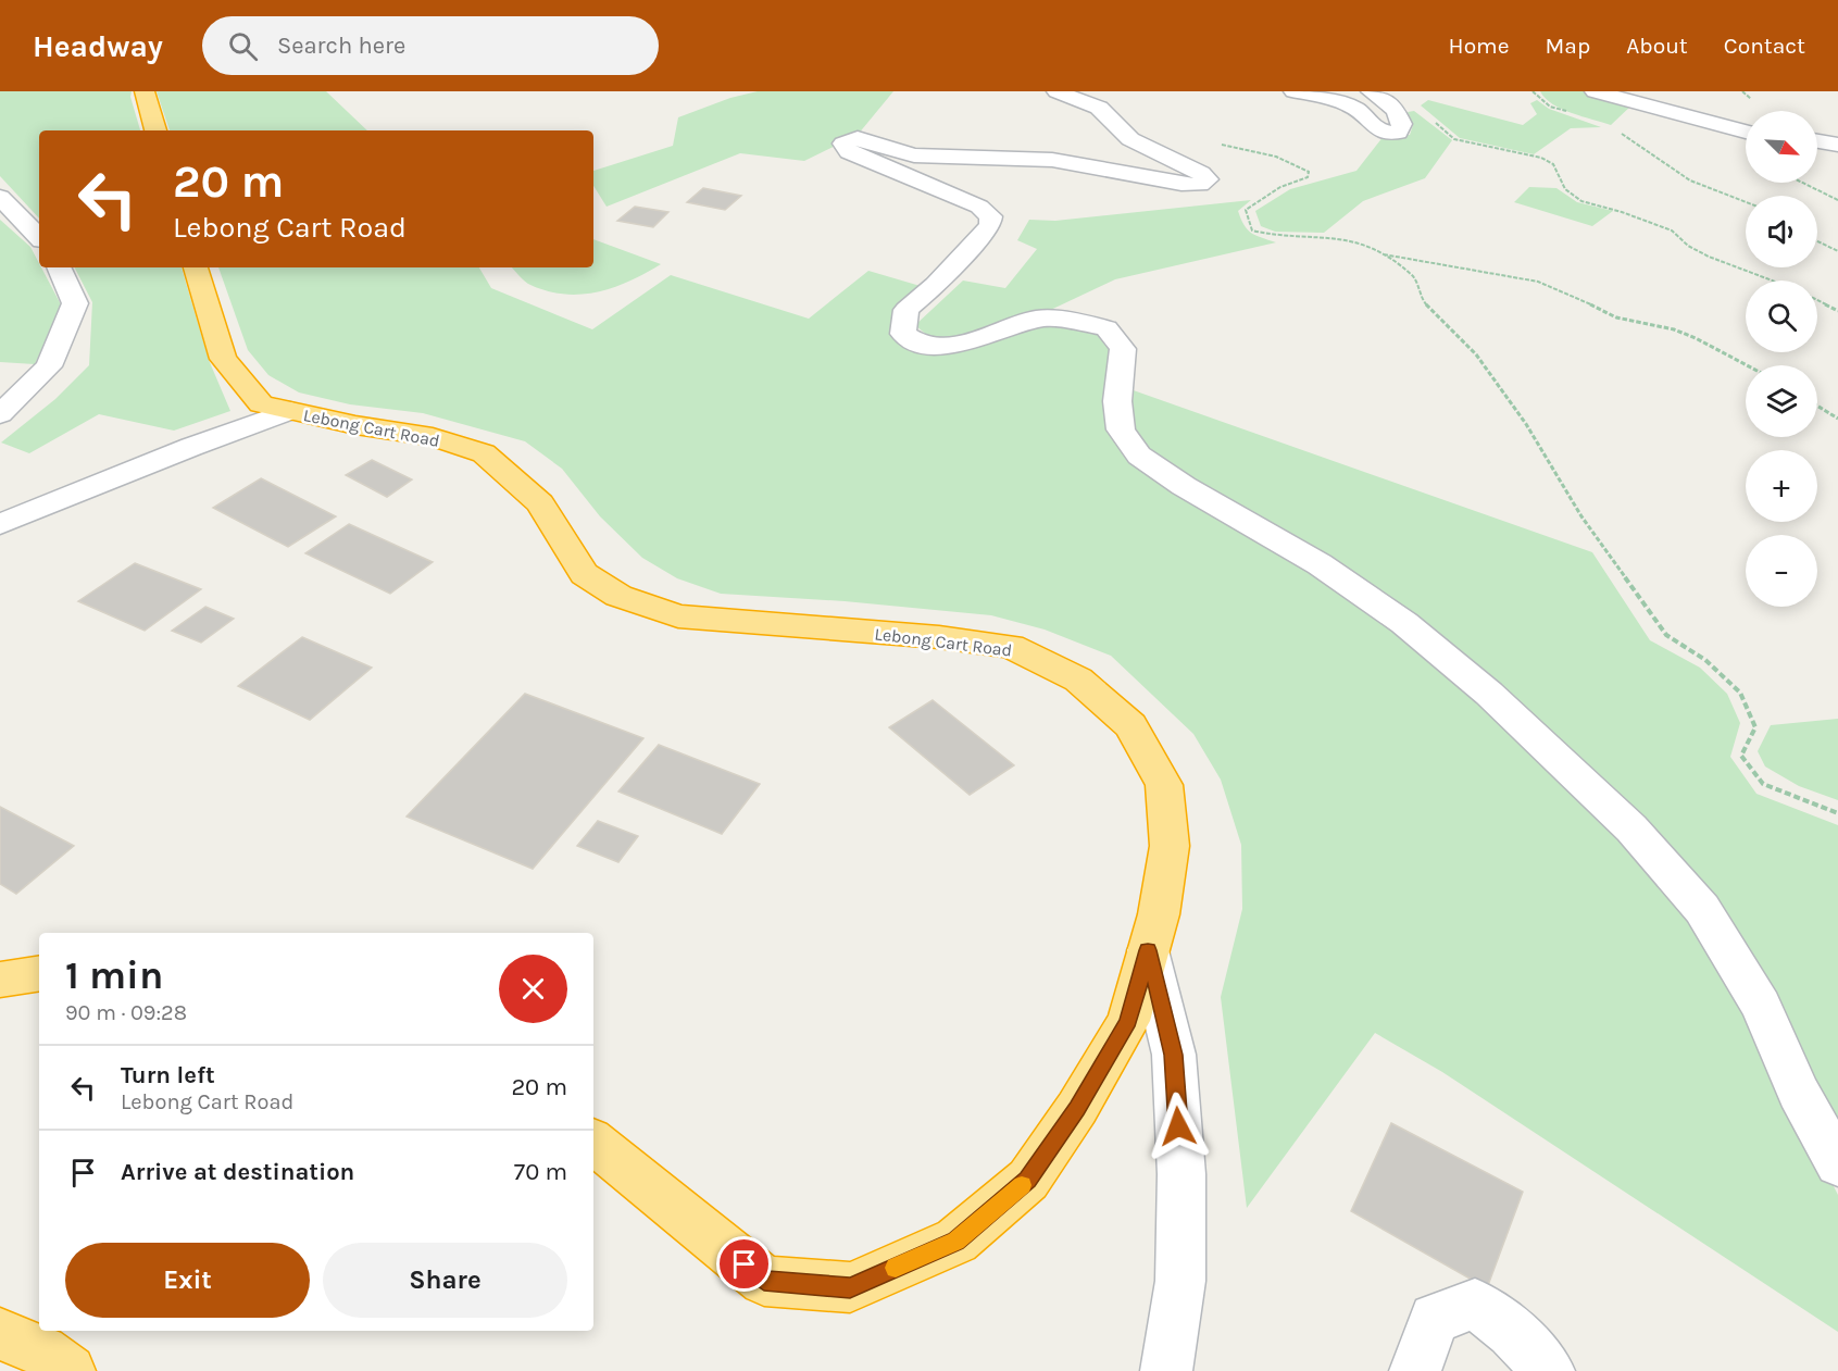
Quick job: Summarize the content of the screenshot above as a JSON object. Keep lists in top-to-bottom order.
{
  "streets": {
    "highway": ["Lebong Cart Road"]
  },
  "north": "bottom right",
  "page": {
    "header": "Headway",
    "search": "Search here",
    "nav": [
      "Home",
      "Map",
      "About",
      "Contact"
    ],
    "map_buttons": ["+", "−"],
    "turn": ["20 m", "Lebong Cart Road"],
    "heading": ["1 min", "90 m · 09:28"],
    "list": [
      {
        "name": "Turn left",
        "note": "Lebong Cart Road",
        "value": "20 m"
      },
      {
        "name": "Arrive at destination",
        "value": "70 m"
      }
    ],
    "buttons": ["Exit", "Share"]
  }
}
